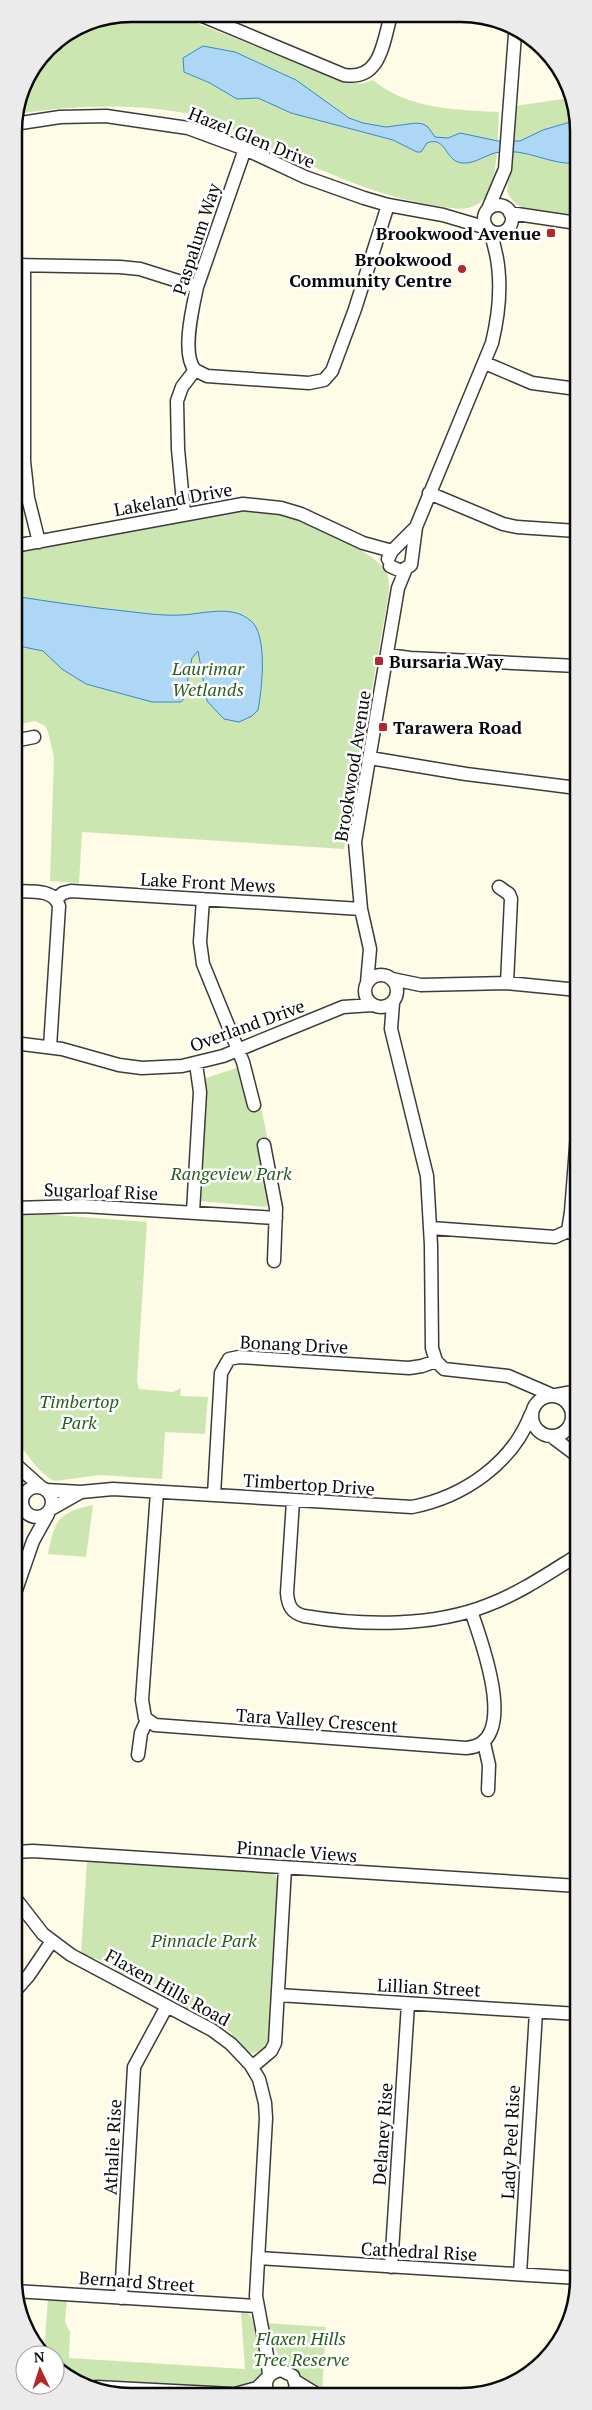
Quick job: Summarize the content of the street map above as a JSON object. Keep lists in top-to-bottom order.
{
  "streets": {
    "street": [
      "Hazel Glen Drive",
      "Paspalum Way",
      "Lakeland Drive",
      "Brookwood Avenue",
      "Lake Front Mews",
      "Overland Drive",
      "Sugarloaf Rise",
      "Bonang Drive",
      "Timbertop Drive",
      "Tara Valley Crescent",
      "Pinnacle Views",
      "Flaxen Hills Road",
      "Lillian Street",
      "Delaney Rise",
      "Lady Peel Rise",
      "Athalie Rise",
      "Cathedral Rise",
      "Bernard Street"
    ]
  },
  "crossings": [
    ["Hazel Glen Drive", "Paspalum Way"],
    ["Lakeland Drive", "Brookwood Avenue"],
    ["Brookwood Avenue", "Lake Front Mews"],
    ["Brookwood Avenue", "Overland Drive"],
    ["Bonang Drive", "Timbertop Drive"],
    ["Flaxen Hills Road", "Athalie Rise"],
    ["Flaxen Hills Road", "Cathedral Rise"],
    ["Flaxen Hills Road", "Bernard Street"],
    ["Lillian Street", "Delaney Rise"],
    ["Lillian Street", "Lady Peel Rise"],
    ["Delaney Rise", "Cathedral Rise"],
    ["Lady Peel Rise", "Cathedral Rise"],
    ["Athalie Rise", "Bernard Street"]
  ],
  "parks": [
    "Laurimar Wetlands",
    "Rangeview Park",
    "Timbertop Park",
    "Pinnacle Park",
    "Flaxen Hills Tree Reserve"
  ],
  "places": {
    "transit": ["Brookwood Avenue", "Bursaria Way", "Tarawera Road"],
    "other": ["Brookwood Community Centre"]
  },
  "north": "top"
}
